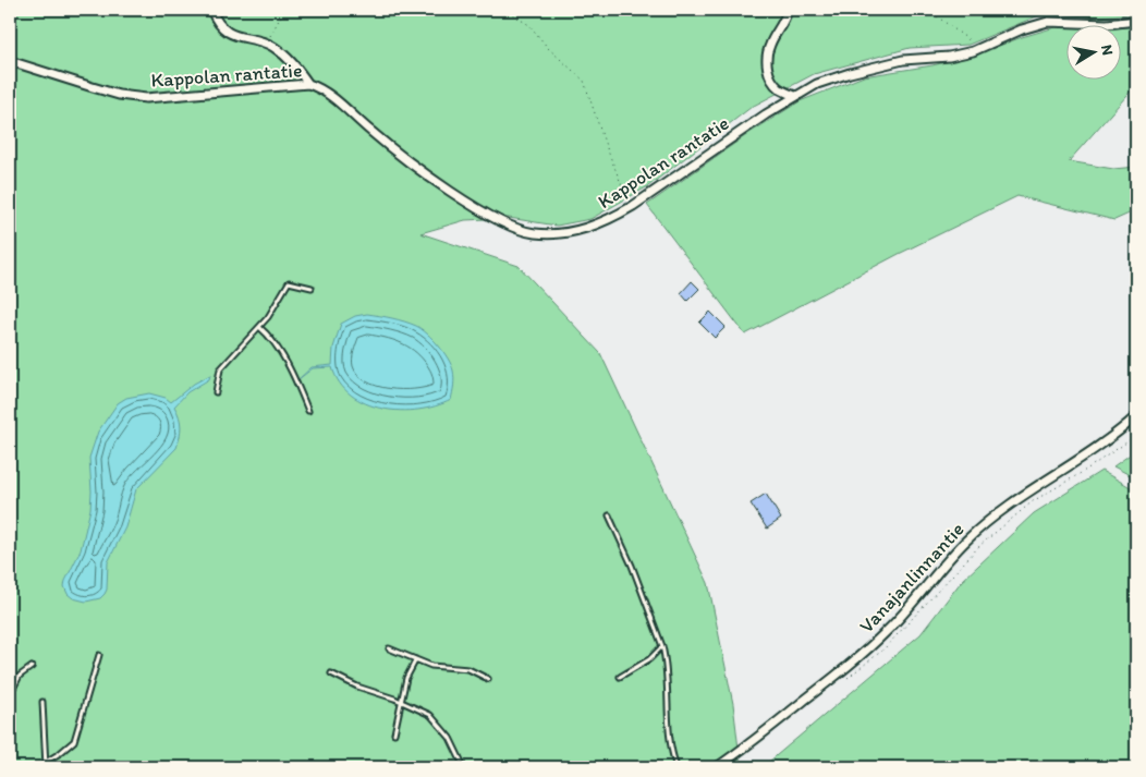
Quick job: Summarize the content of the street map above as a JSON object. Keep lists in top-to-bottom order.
{
  "streets": {
    "street": ["Kappolan rantatie", "Vanajanlinnantie"]
  },
  "north": "right"
}
